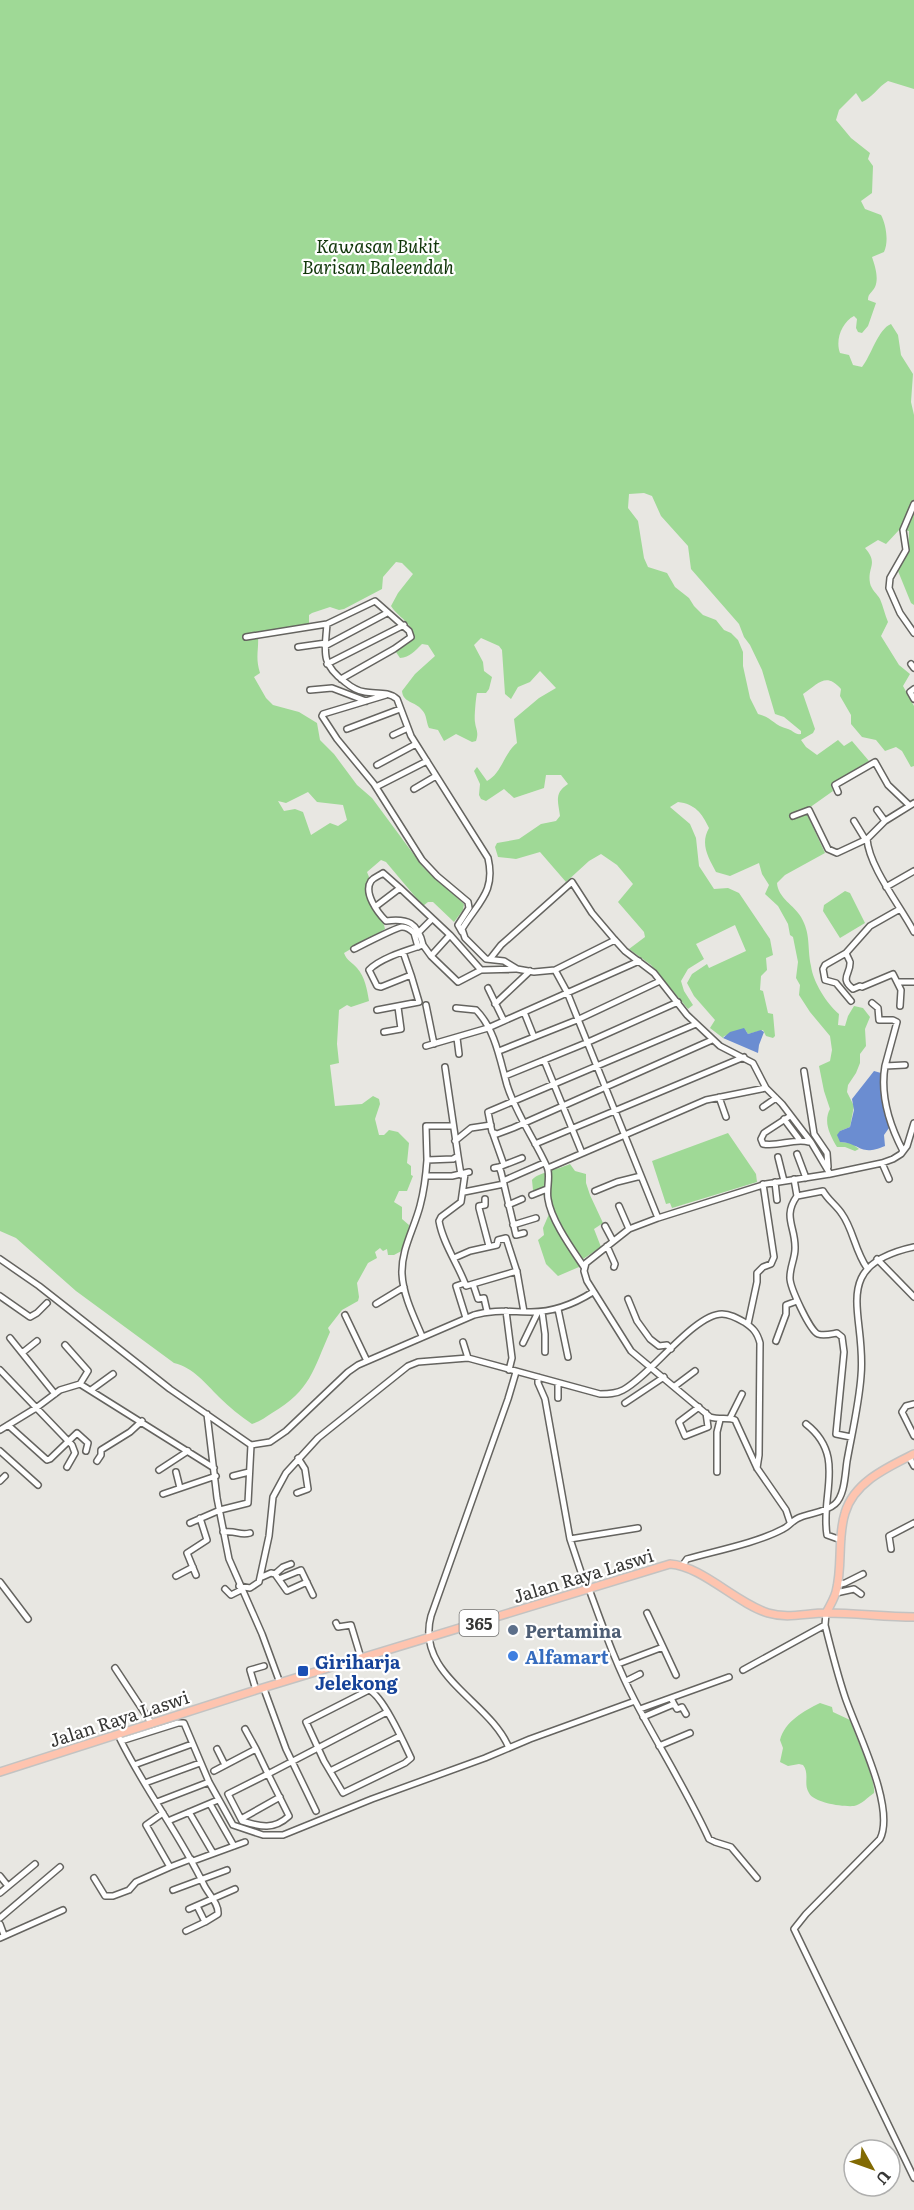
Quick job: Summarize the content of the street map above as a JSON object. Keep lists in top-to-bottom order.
{
  "streets": {
    "main road": ["Jalan Raya Laswi", "365"]
  },
  "parks": ["Kawasan Bukit Barisan Baleendah"],
  "places": {
    "other": ["Pertamina", "Alfamart"],
    "transit": ["Giriharja Jelekong"]
  },
  "north": "bottom right"
}
